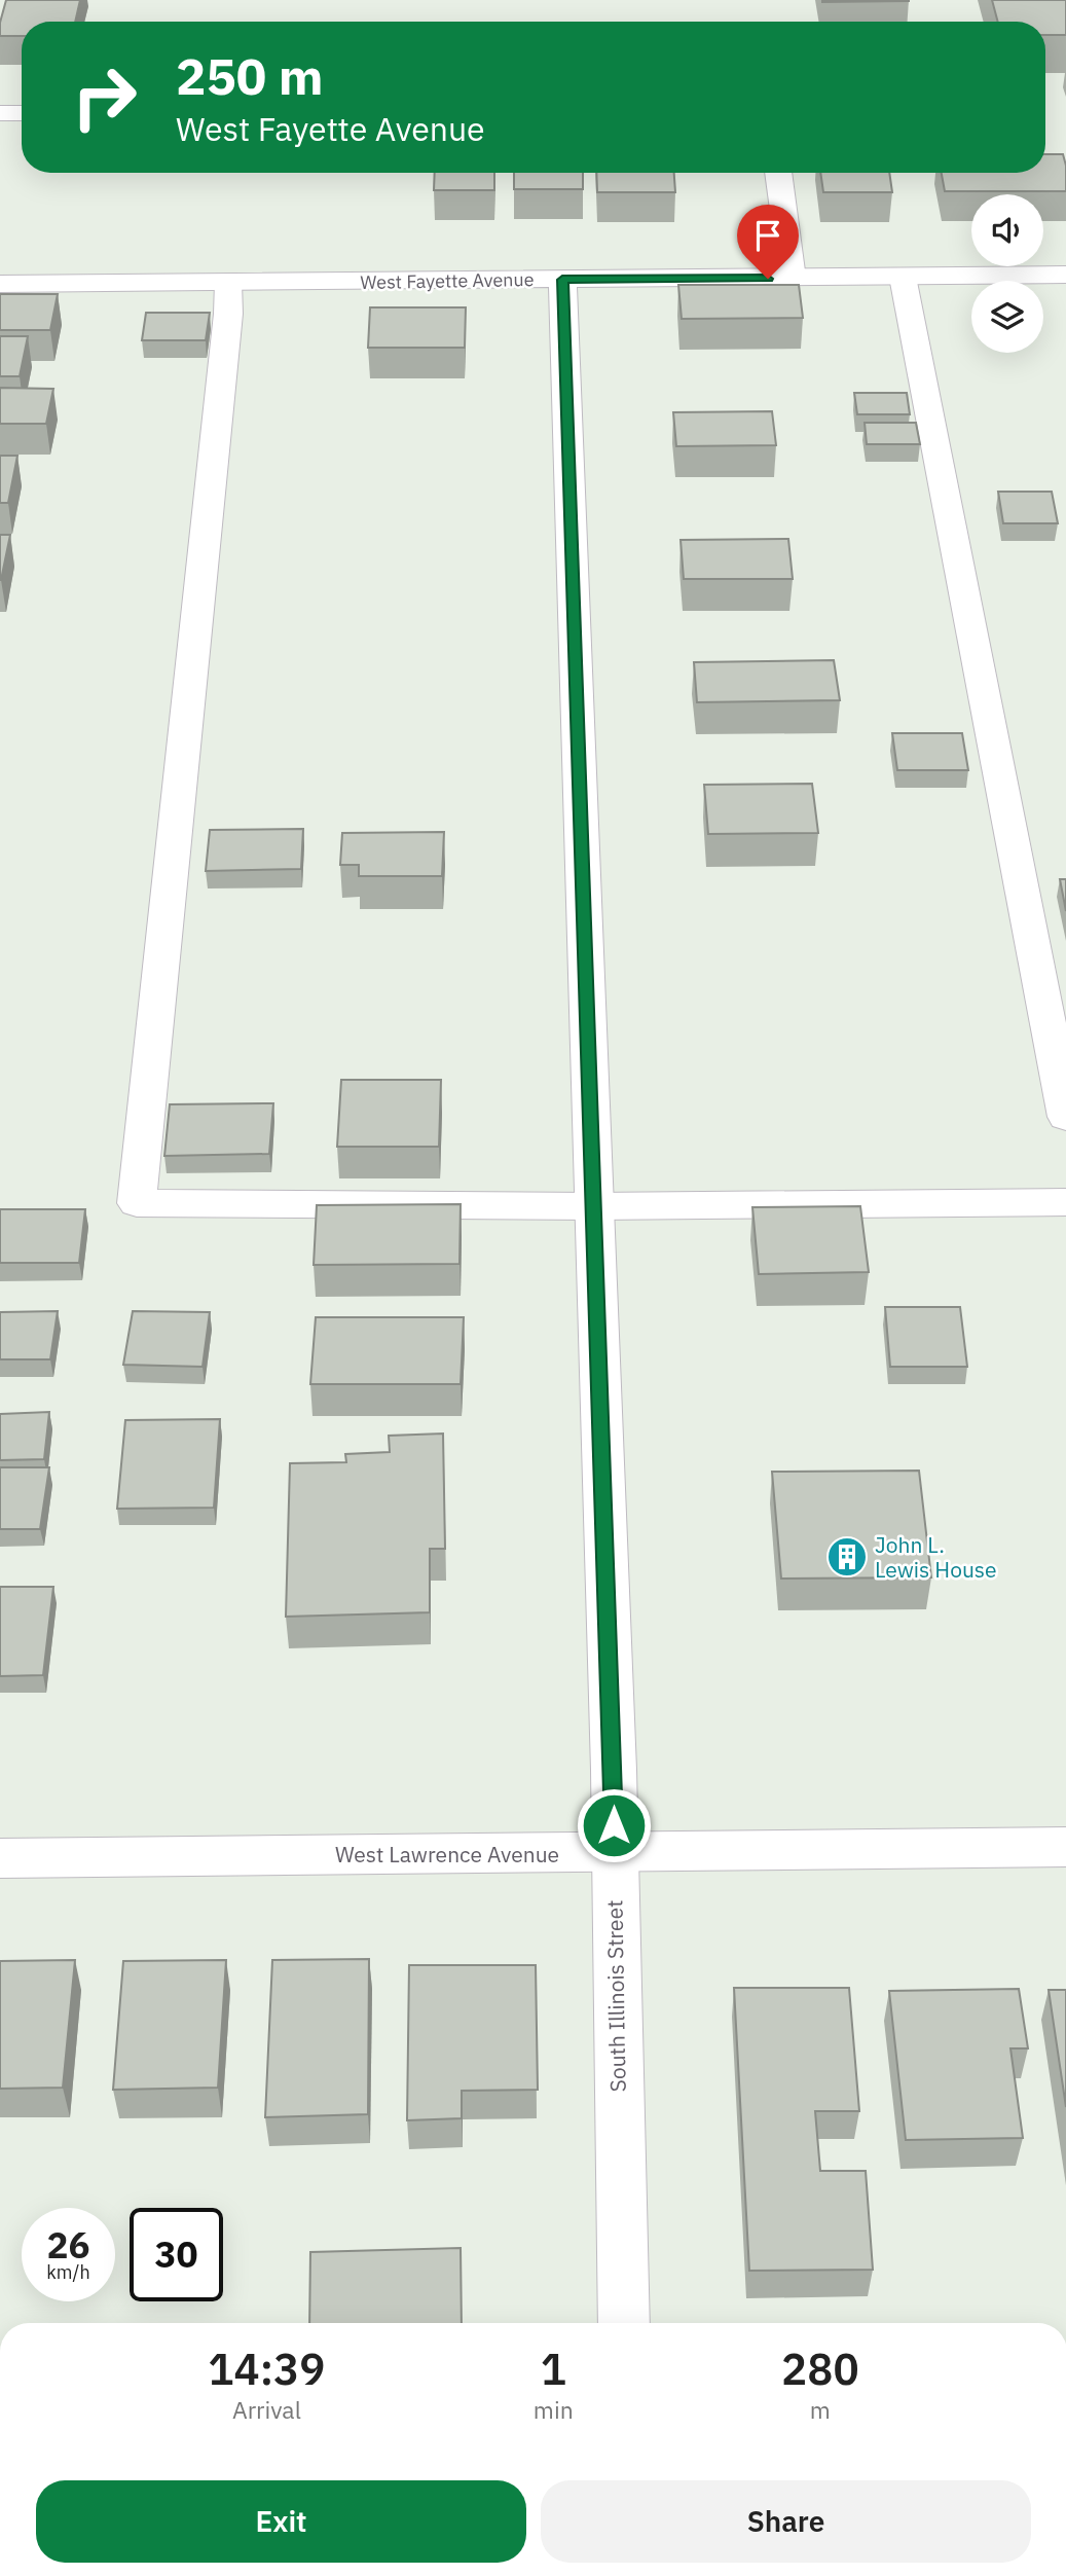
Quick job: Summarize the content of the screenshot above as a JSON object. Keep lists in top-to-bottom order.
{
  "streets": {
    "street": ["West Fayette Avenue", "West Lawrence Avenue", "South Illinois Street"]
  },
  "crossings": [
    ["West Fayette Avenue", "South Illinois Street"],
    ["West Lawrence Avenue", "South Illinois Street"]
  ],
  "places": {
    "building": ["John L. Lewis House"]
  },
  "page": {
    "turn": ["250 m", "West Fayette Avenue"],
    "speed": "26 km/h",
    "limit": "30",
    "eta": [
      "14:39",
      "Arrival",
      "1",
      "min",
      "280",
      "m"
    ],
    "buttons": ["Exit", "Share"]
  }
}
